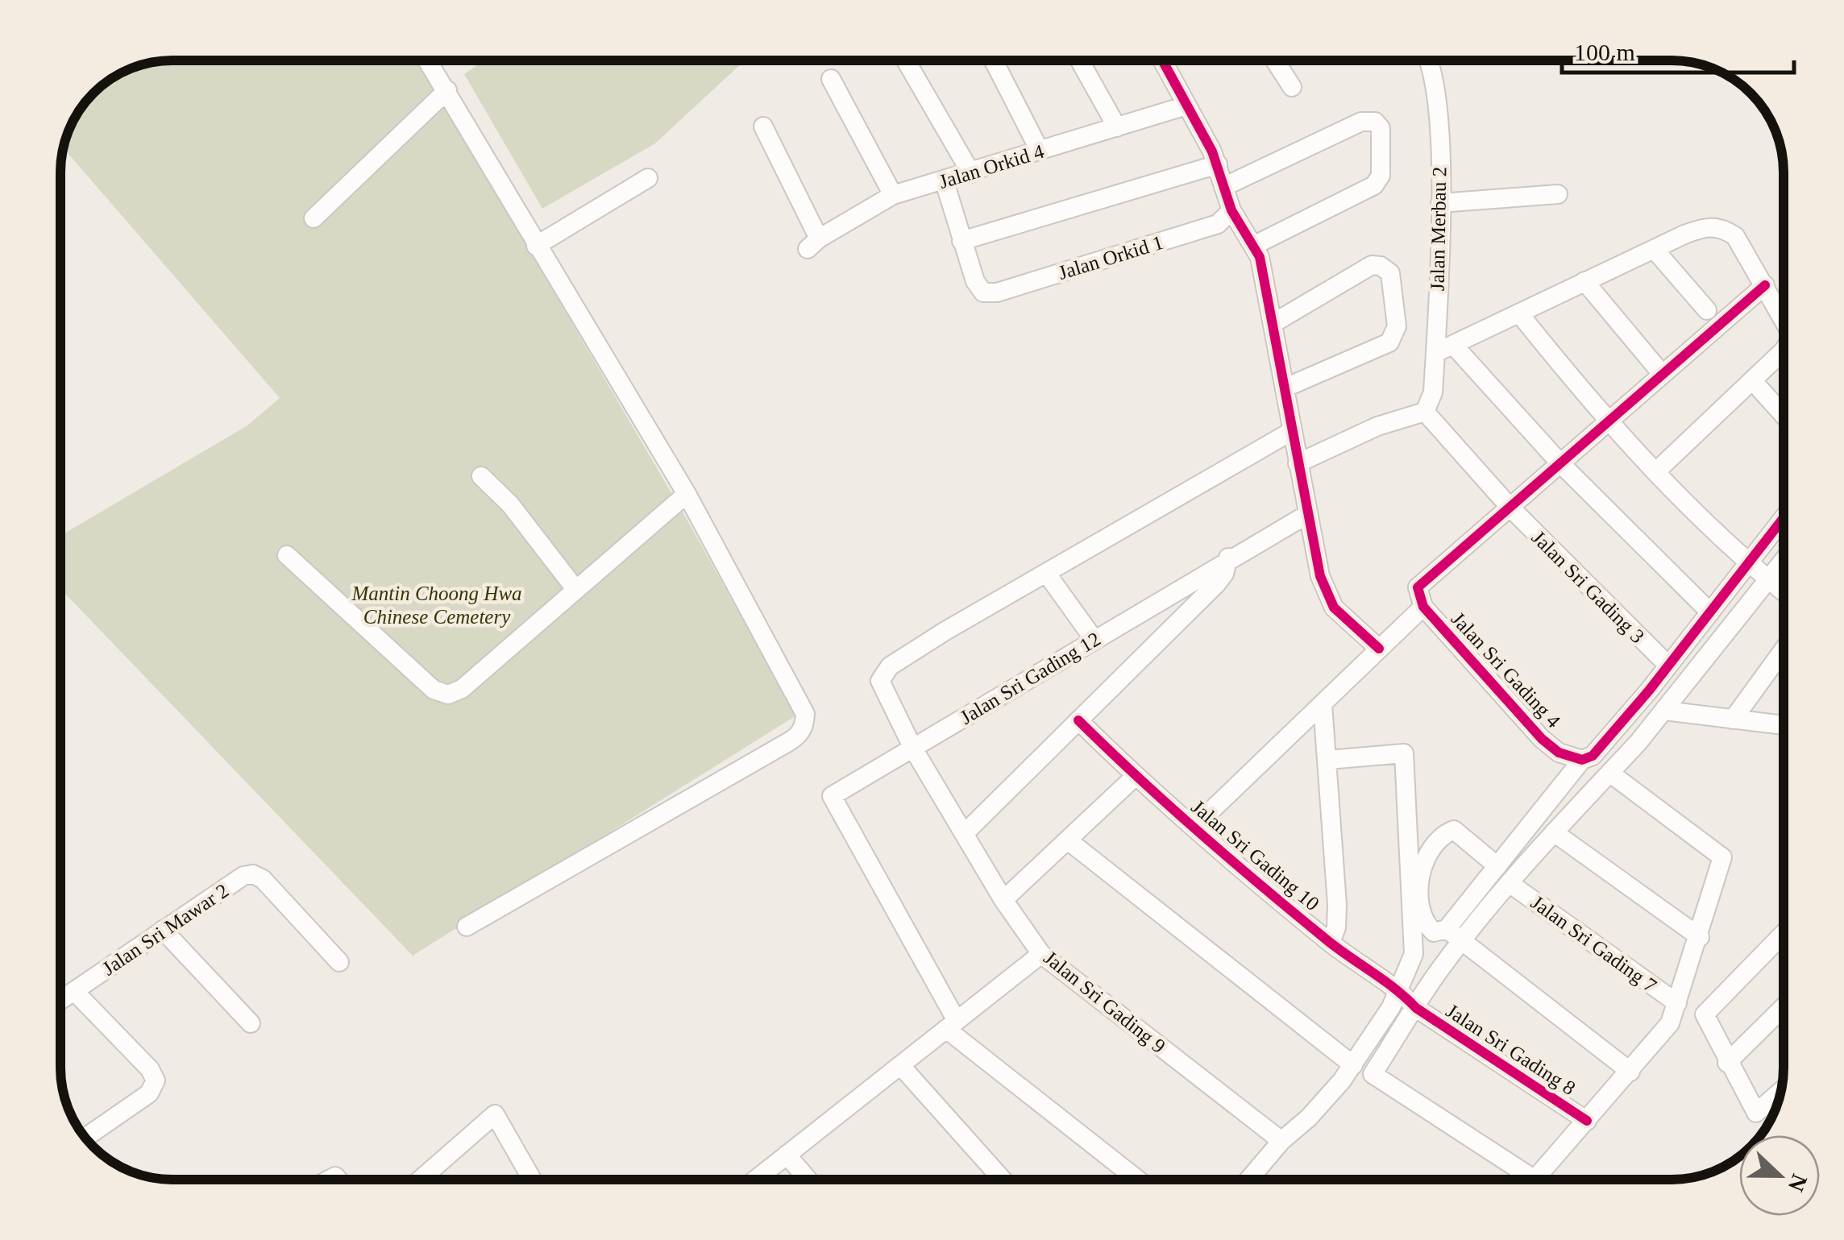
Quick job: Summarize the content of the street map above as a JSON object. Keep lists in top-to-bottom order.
{
  "streets": {
    "street": [
      "Jalan Orkid 4",
      "Jalan Merbau 2",
      "Jalan Orkid 1",
      "Jalan Sri Gading 3",
      "Jalan Sri Gading 4",
      "Jalan Sri Gading 12",
      "Jalan Sri Gading 10",
      "Jalan Sri Mawar 2",
      "Jalan Sri Gading 7",
      "Jalan Sri Gading 9",
      "Jalan Sri Gading 8"
    ]
  },
  "crossings": [
    ["Jalan Merbau 2", "Jalan Sri Gading 3"],
    ["Jalan Sri Gading 3", "Jalan Sri Gading 4"],
    ["Jalan Sri Gading 12", "Jalan Sri Gading 9"],
    ["Jalan Sri Gading 10", "Jalan Sri Gading 8"]
  ],
  "parks": ["Mantin Choong Hwa Chinese Cemetery"],
  "scale_bar": "100 m",
  "north": "right"
}
